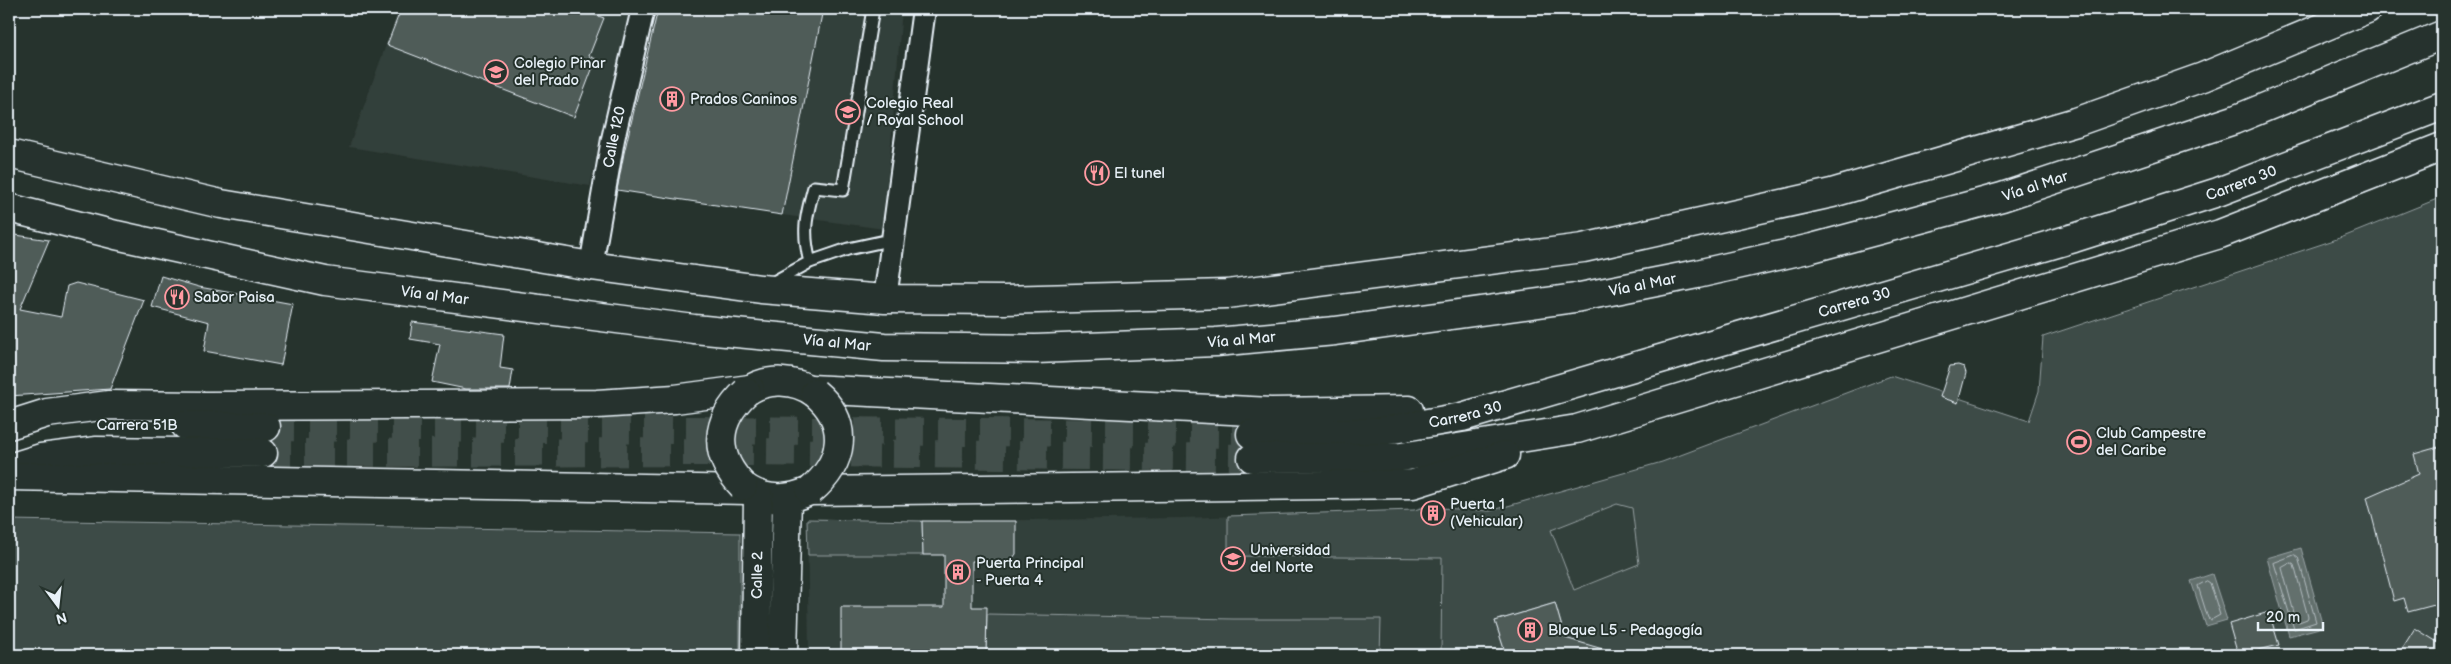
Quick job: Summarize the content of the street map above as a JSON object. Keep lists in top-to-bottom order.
{
  "streets": {
    "main road": [
      "Carrera 30",
      "Vía al Mar",
      "Carrera 51B",
      "Calle 2"
    ],
    "street": ["Calle 120"]
  },
  "places": {
    "school or university": ["Colegio Pinar del Prado", "Colegio Real / Royal School", "Universidad del Norte"],
    "building": [
      "Prados Caninos",
      "Puerta 1 (Vehicular)",
      "Puerta Principal - Puerta 4",
      "Bloque L5 - Pedagogía"
    ],
    "restaurant": ["El tunel", "Sabor Paisa"],
    "sports": ["Club Campestre del Caribe"]
  },
  "scale_bar": "20 m",
  "north": "bottom"
}
